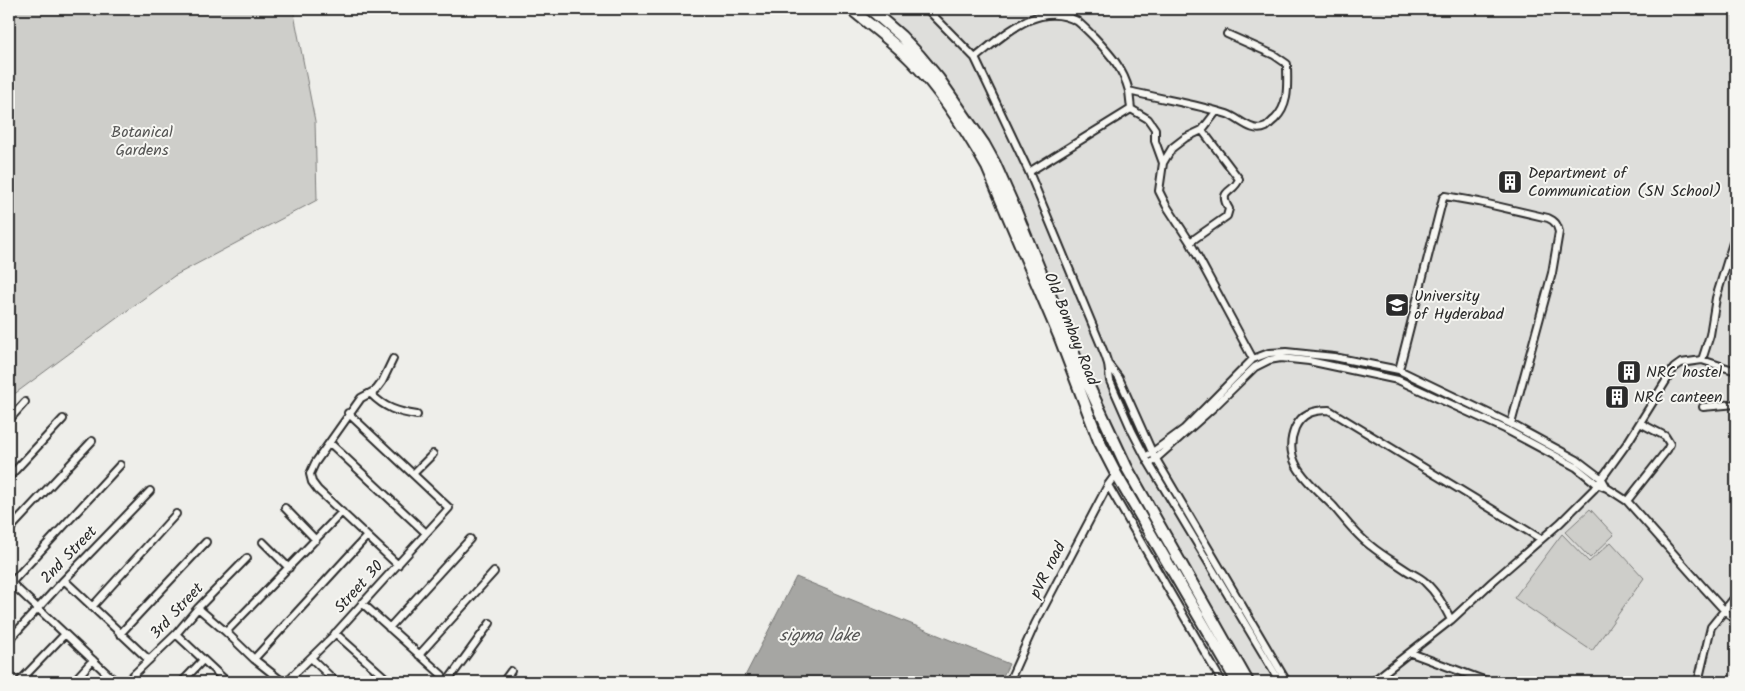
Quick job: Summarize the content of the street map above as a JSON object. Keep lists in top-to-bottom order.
{
  "streets": {
    "main road": ["Old Bombay Road"],
    "street": [
      "2nd Street",
      "pVR road",
      "Street 30",
      "3rd Street"
    ]
  },
  "crossings": [
    ["Old Bombay Road", "pVR road"]
  ],
  "water": ["sigma lake"],
  "parks": ["Botanical Gardens"],
  "places": {
    "building": ["Department of Communication (SN School)", "NRC hostel", "NRC canteen"],
    "school or university": ["University of Hyderabad"]
  }
}
